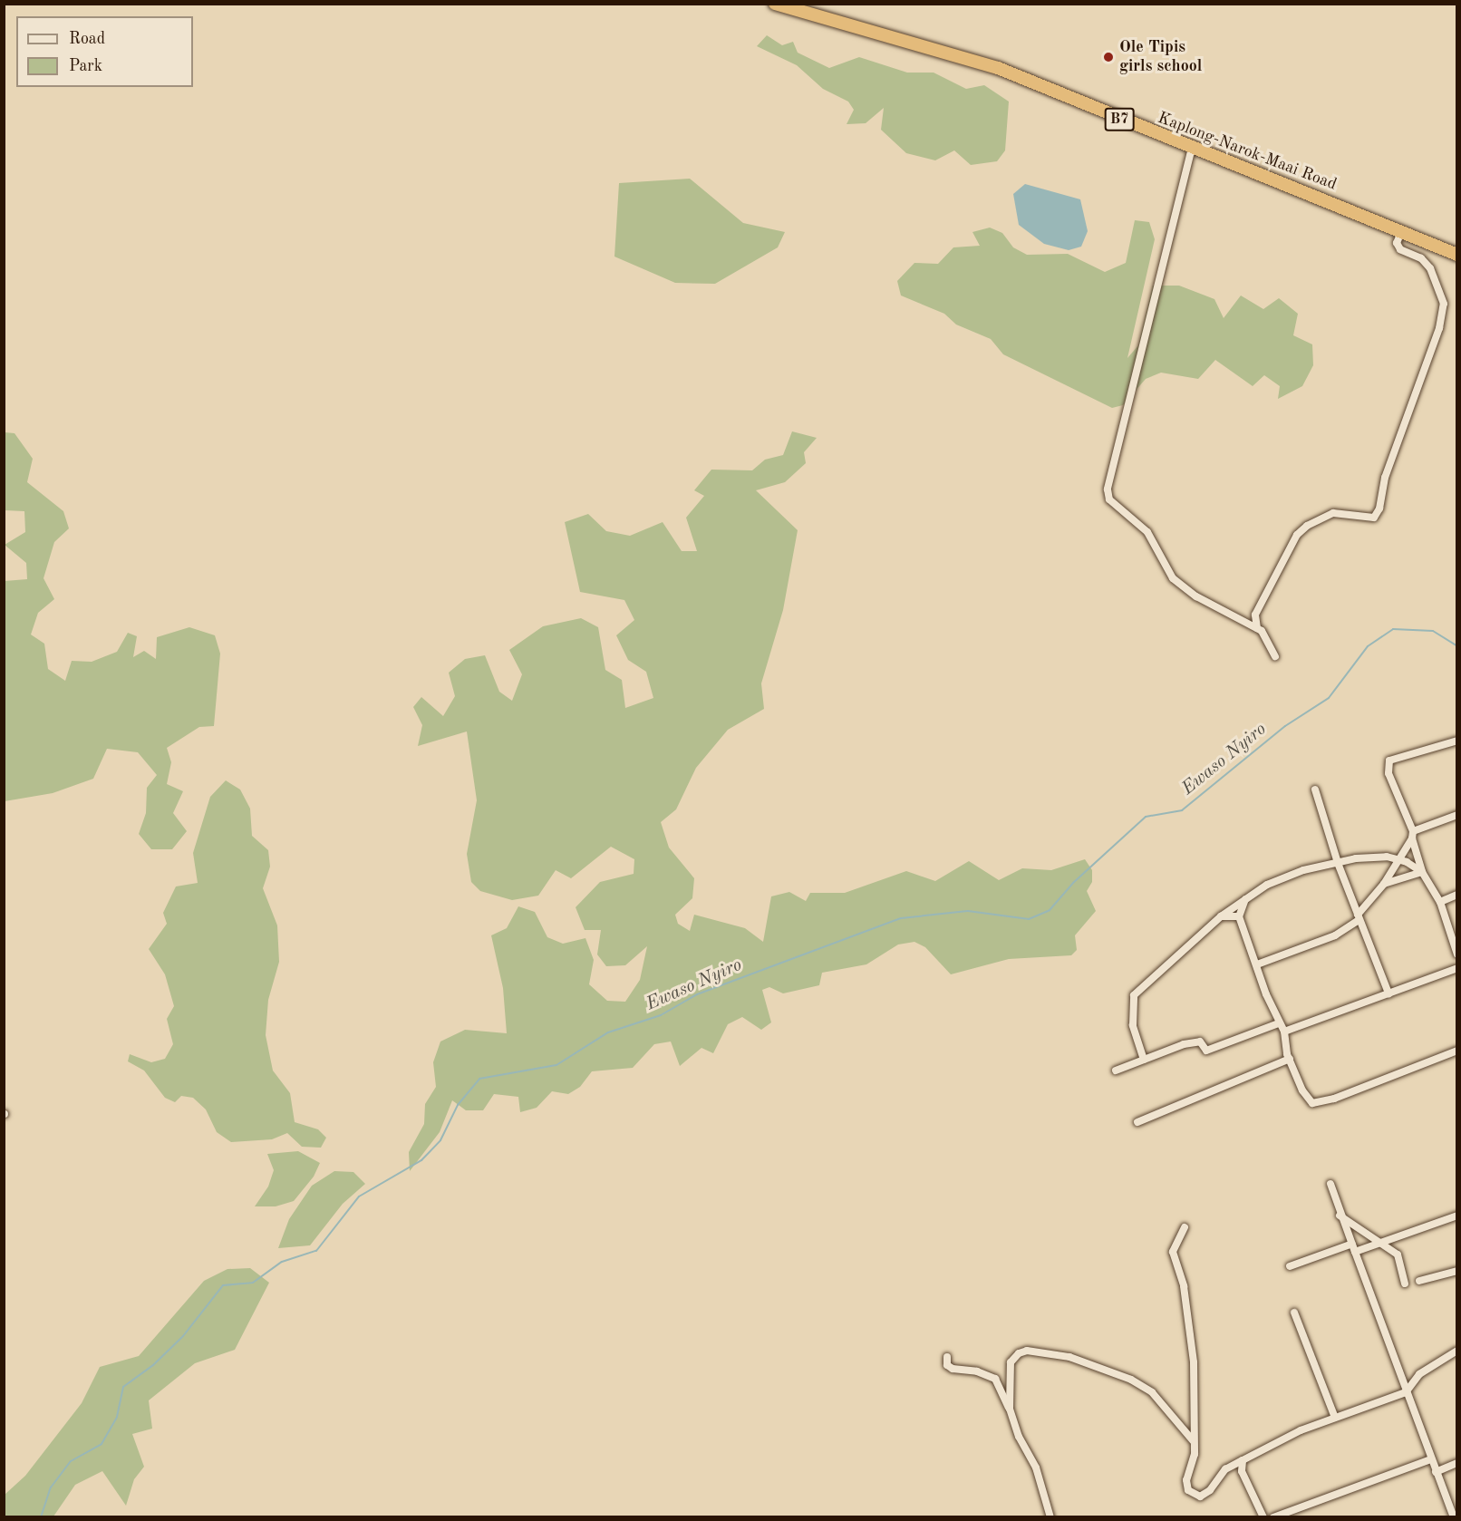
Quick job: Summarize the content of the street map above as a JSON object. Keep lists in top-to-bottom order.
{
  "streets": {
    "highway": ["B7", "Kaplong-Narok-Maai Road"]
  },
  "water": ["Ewaso Nyiro"],
  "places": ["Ole Tipis girls school"],
  "legend": ["Road", "Park"]
}
